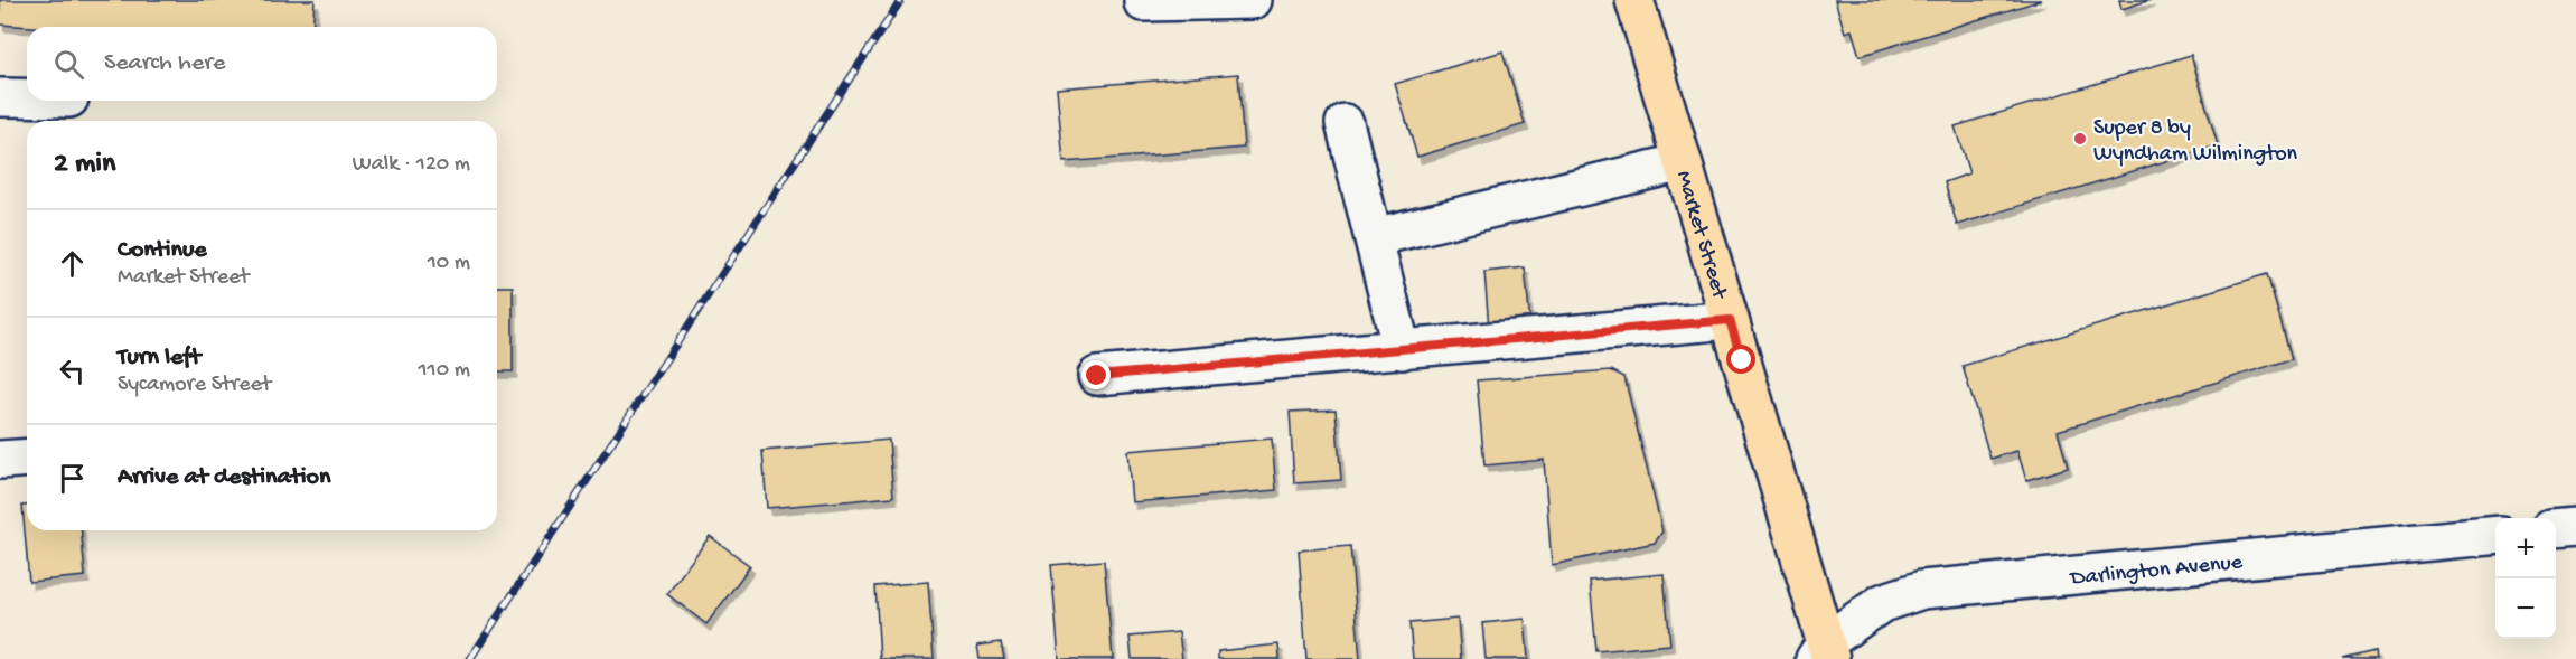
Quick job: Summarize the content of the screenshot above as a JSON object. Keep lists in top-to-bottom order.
{
  "streets": {
    "main road": ["Market Street"],
    "street": ["Darlington Avenue"]
  },
  "crossings": [
    ["Market Street", "Darlington Avenue"]
  ],
  "places": ["Super 8 by Wyndham Wilmington"],
  "page": {
    "search": "Search here",
    "heading": ["2 min", "Walk · 120 m"],
    "list": [
      ["Continue", "Market Street", "10 m"],
      ["Turn left", "Sycamore Street", "110 m"],
      "Arrive at destination"
    ],
    "map_buttons": ["+", "−"]
  }
}
